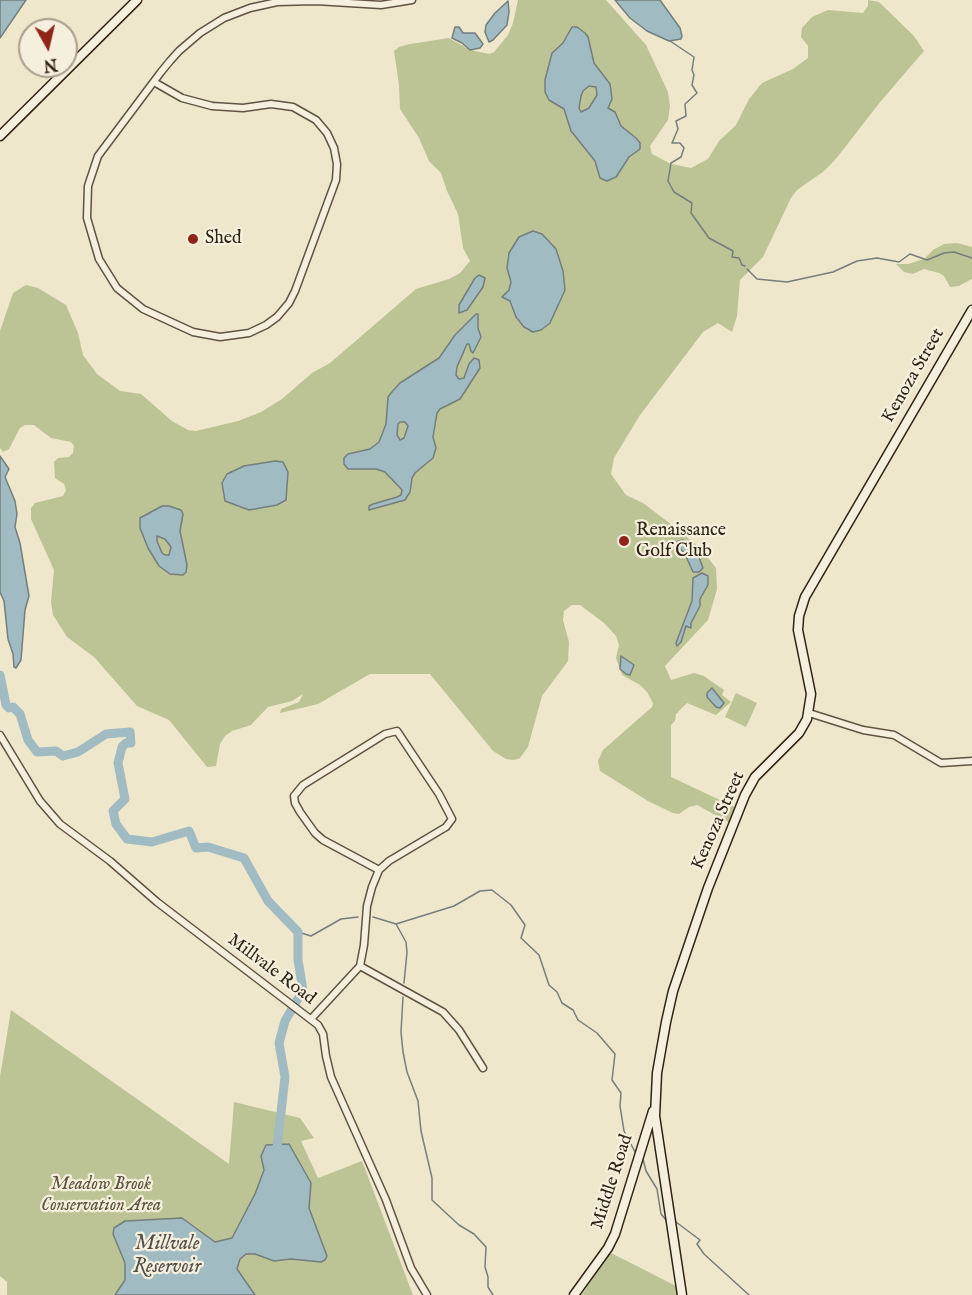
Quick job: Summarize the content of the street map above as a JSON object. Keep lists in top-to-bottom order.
{
  "streets": {
    "street": ["Kenoza Street", "Millvale Road", "Middle Road"]
  },
  "crossings": [
    ["Kenoza Street", "Middle Road"]
  ],
  "water": ["Millvale Reservoir"],
  "parks": ["Meadow Brook Conservation Area"],
  "places": ["Shed", "Renaissance Golf Club"],
  "north": "bottom"
}
